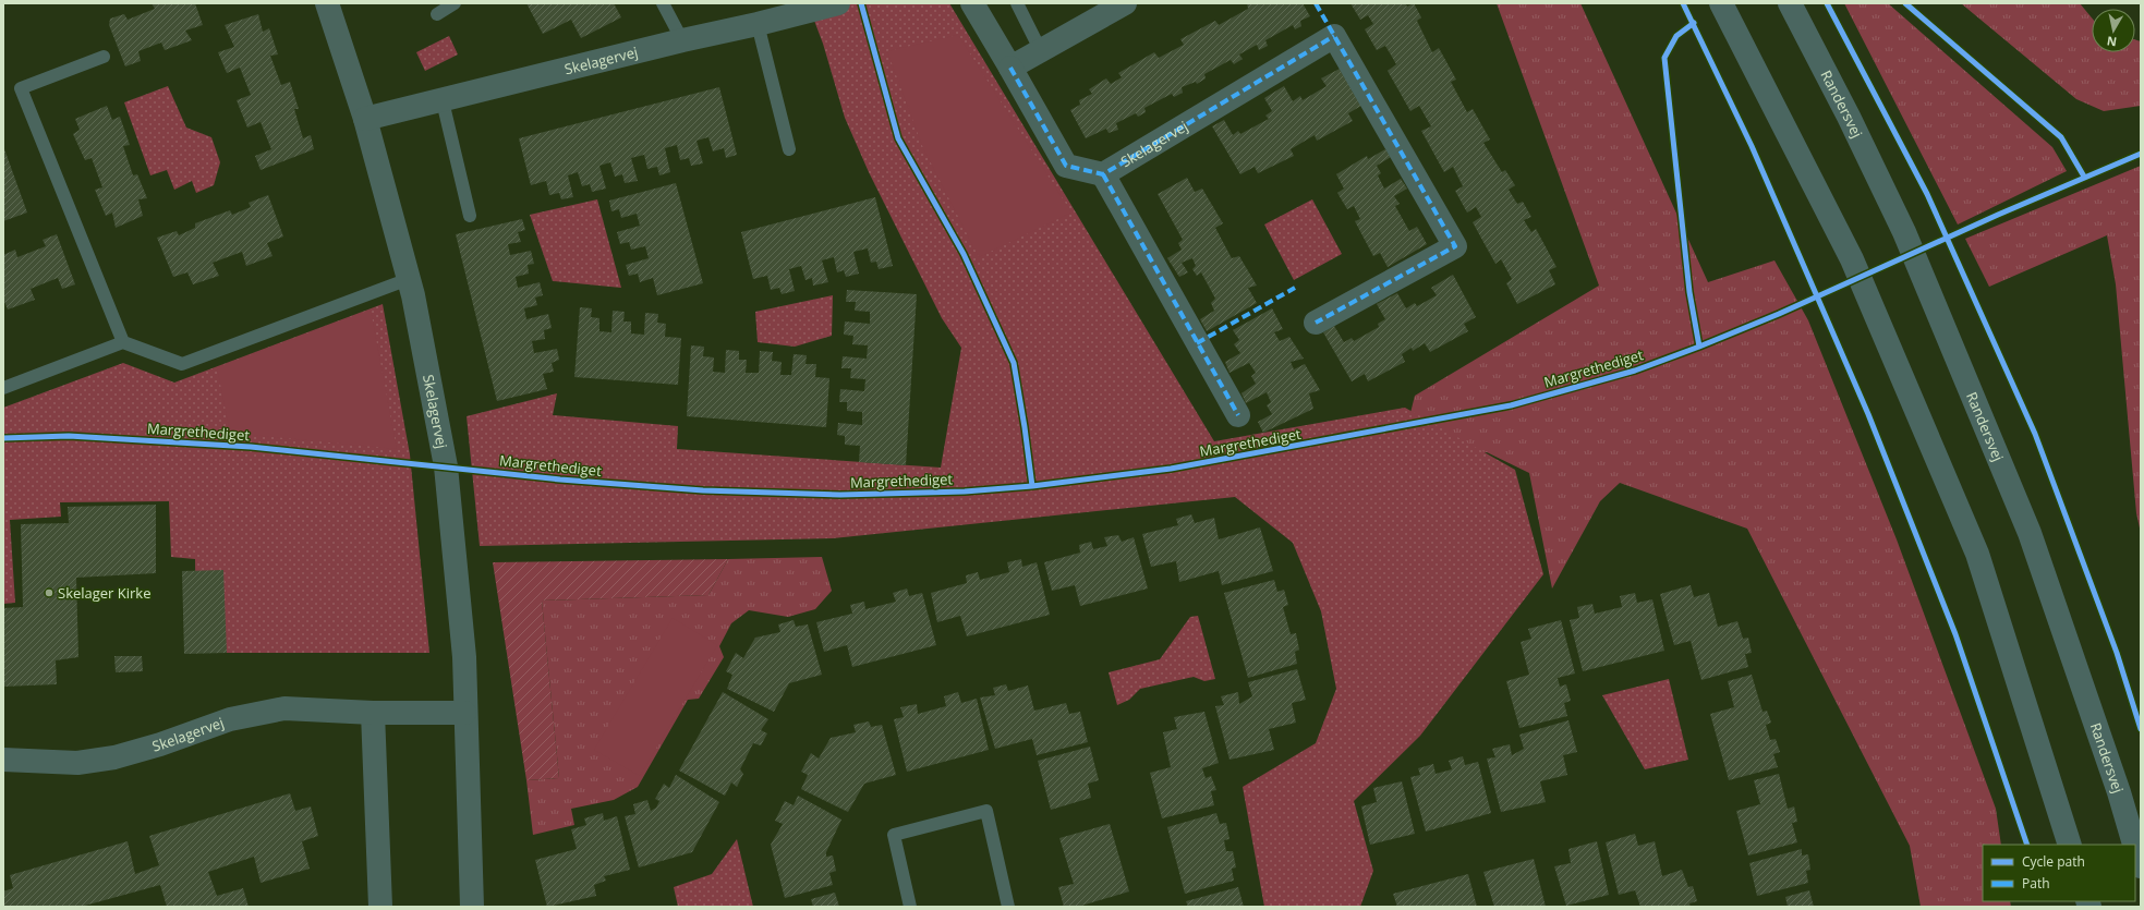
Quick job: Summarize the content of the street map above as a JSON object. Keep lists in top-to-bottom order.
{
  "streets": {
    "main road": ["Randersvej"],
    "street": ["Skelagervej"],
    "cycle path": ["Margrethediget"]
  },
  "places": ["Skelager Kirke"],
  "legend": ["Cycle path", "Path"],
  "north": "bottom"
}
